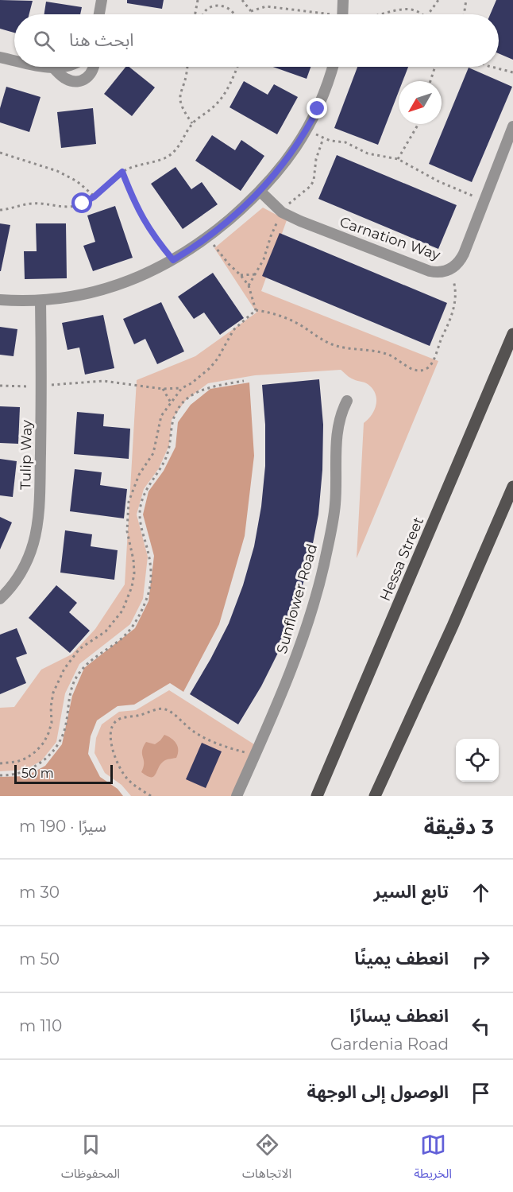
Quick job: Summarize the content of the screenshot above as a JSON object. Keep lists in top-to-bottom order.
{
  "streets": {
    "main road": ["Hessa Street"],
    "street": ["Carnation Way", "Tulip Way", "Sunflower Road"]
  },
  "scale_bar": "50 m",
  "north": "bottom left",
  "page": {
    "search": "ابحث هنا",
    "scale": "50 m",
    "heading": ["3 دقيقة", "سيرًا · 190 m"],
    "list": [
      ["تابع السير", "30 m"],
      ["انعطف يمينًا", "50 m"],
      ["انعطف يسارًا", "Gardenia Road", "110 m"],
      "الوصول إلى الوجهة"
    ],
    "nav": ["الخريطة", "الاتجاهات", "المحفوظات"]
  }
}
